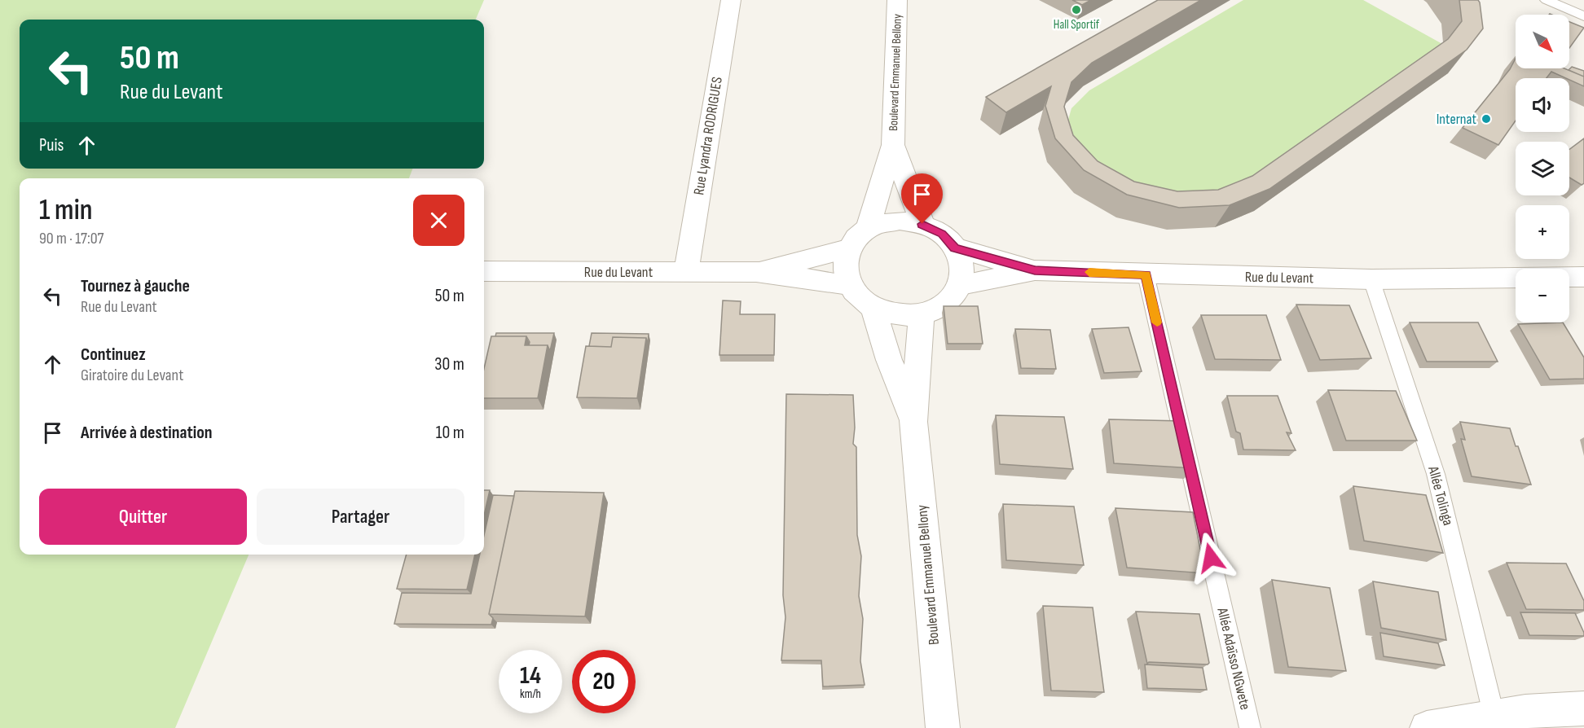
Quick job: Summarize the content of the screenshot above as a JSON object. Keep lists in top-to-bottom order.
{
  "streets": {
    "street": ["Boulevard Emmanuel Bellony", "Rue Lyandra RODRIGUES", "Rue du Levant"],
    "lane": ["Allée Tolinga", "Allée Adaïsso NGwete"]
  },
  "crossings": [
    ["Boulevard Emmanuel Bellony", "Rue du Levant"],
    ["Rue Lyandra RODRIGUES", "Rue du Levant"],
    ["Rue du Levant", "Allée Tolinga"],
    ["Rue du Levant", "Allée Adaïsso NGwete"]
  ],
  "places": ["Hall Sportif", "Internat"],
  "north": "bottom right",
  "page": {
    "map_buttons": ["+", "−"],
    "turn": ["50 m", "Rue du Levant"],
    "then": "Puis",
    "heading": ["1 min", "90 m · 17:07"],
    "list": [
      {
        "name": "Tournez à gauche",
        "note": "Rue du Levant",
        "value": "50 m"
      },
      {
        "name": "Continuez",
        "note": "Giratoire du Levant",
        "value": "30 m"
      },
      {
        "name": "Arrivée à destination",
        "value": "10 m"
      }
    ],
    "buttons": ["Quitter", "Partager"],
    "speed": "14 km/h",
    "limit": "20"
  }
}
